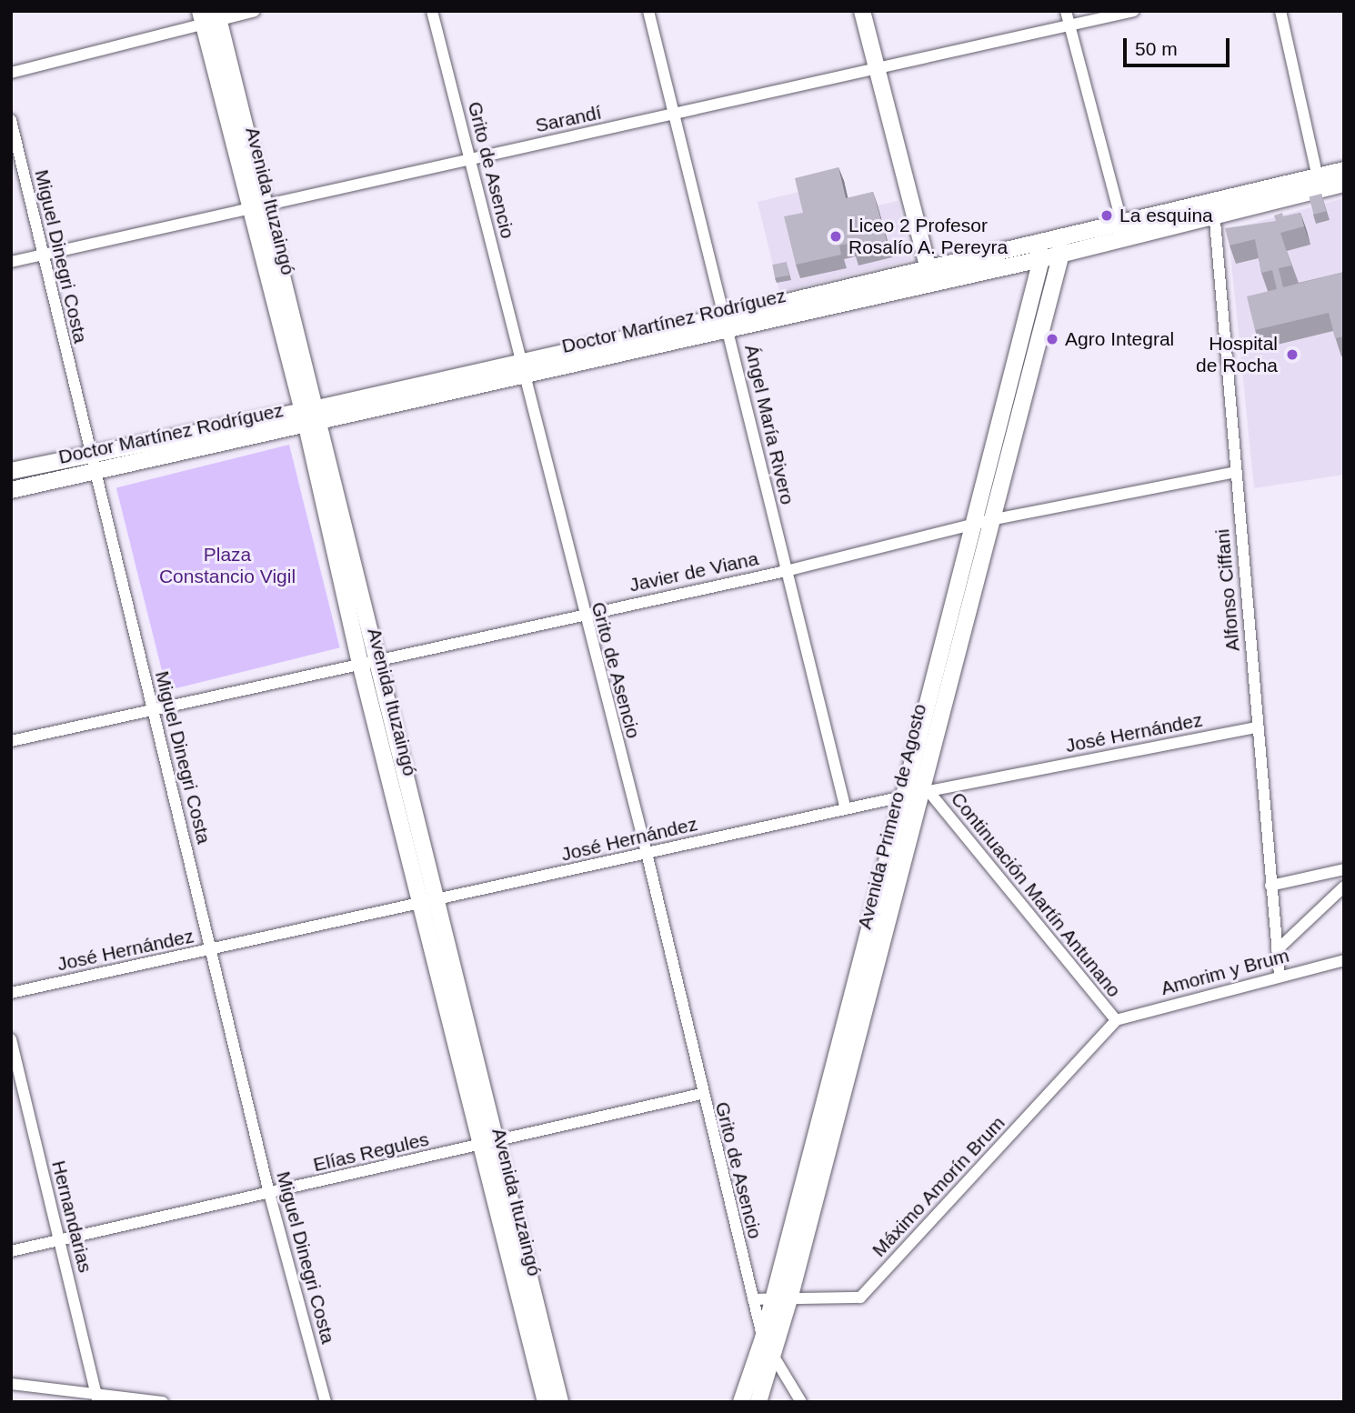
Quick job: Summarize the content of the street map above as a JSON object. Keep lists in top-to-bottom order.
{
  "streets": {
    "street": [
      "Sarandí",
      "Grito de Asencio",
      "Avenida Ituzaingó",
      "Miguel Dinegri Costa",
      "Doctor Martínez Rodríguez",
      "Ángel María Rivero",
      "Javier de Viana",
      "Alfonso Ciffani",
      "José Hernández",
      "Avenida Primero de Agosto",
      "Continuación Martín Antunano",
      "Amorim y Brum",
      "Elías Regules",
      "Máximo Amorín Brum",
      "Hernandarias"
    ]
  },
  "crossings": [
    ["Sarandí", "Grito de Asencio"],
    ["Sarandí", "Avenida Ituzaingó"],
    ["Sarandí", "Miguel Dinegri Costa"],
    ["Sarandí", "Ángel María Rivero"],
    ["Grito de Asencio", "Doctor Martínez Rodríguez"],
    ["Grito de Asencio", "Javier de Viana"],
    ["Grito de Asencio", "José Hernández"],
    ["Grito de Asencio", "Avenida Primero de Agosto"],
    ["Grito de Asencio", "Elías Regules"],
    ["Grito de Asencio", "Máximo Amorín Brum"],
    ["Avenida Ituzaingó", "Doctor Martínez Rodríguez"],
    ["Avenida Ituzaingó", "Javier de Viana"],
    ["Avenida Ituzaingó", "José Hernández"],
    ["Avenida Ituzaingó", "Elías Regules"],
    ["Miguel Dinegri Costa", "Doctor Martínez Rodríguez"],
    ["Miguel Dinegri Costa", "Javier de Viana"],
    ["Miguel Dinegri Costa", "José Hernández"],
    ["Miguel Dinegri Costa", "Elías Regules"],
    ["Doctor Martínez Rodríguez", "Ángel María Rivero"],
    ["Doctor Martínez Rodríguez", "Alfonso Ciffani"],
    ["Doctor Martínez Rodríguez", "Avenida Primero de Agosto"],
    ["Ángel María Rivero", "Javier de Viana"],
    ["Ángel María Rivero", "José Hernández"],
    ["Javier de Viana", "Alfonso Ciffani"],
    ["Javier de Viana", "Avenida Primero de Agosto"],
    ["Alfonso Ciffani", "José Hernández"],
    ["Alfonso Ciffani", "Amorim y Brum"],
    ["José Hernández", "Avenida Primero de Agosto"],
    ["José Hernández", "Continuación Martín Antunano"],
    ["Avenida Primero de Agosto", "Continuación Martín Antunano"],
    ["Avenida Primero de Agosto", "Máximo Amorín Brum"],
    ["Continuación Martín Antunano", "Amorim y Brum"],
    ["Continuación Martín Antunano", "Máximo Amorín Brum"],
    ["Amorim y Brum", "Máximo Amorín Brum"],
    ["Elías Regules", "Hernandarias"]
  ],
  "parks": ["Plaza Constancio Vigil"],
  "places": [
    "La esquina",
    "Liceo 2 Profesor Rosalío A. Pereyra",
    "Agro Integral",
    "Hospital de Rocha"
  ],
  "scale_bar": "50 m"
}
